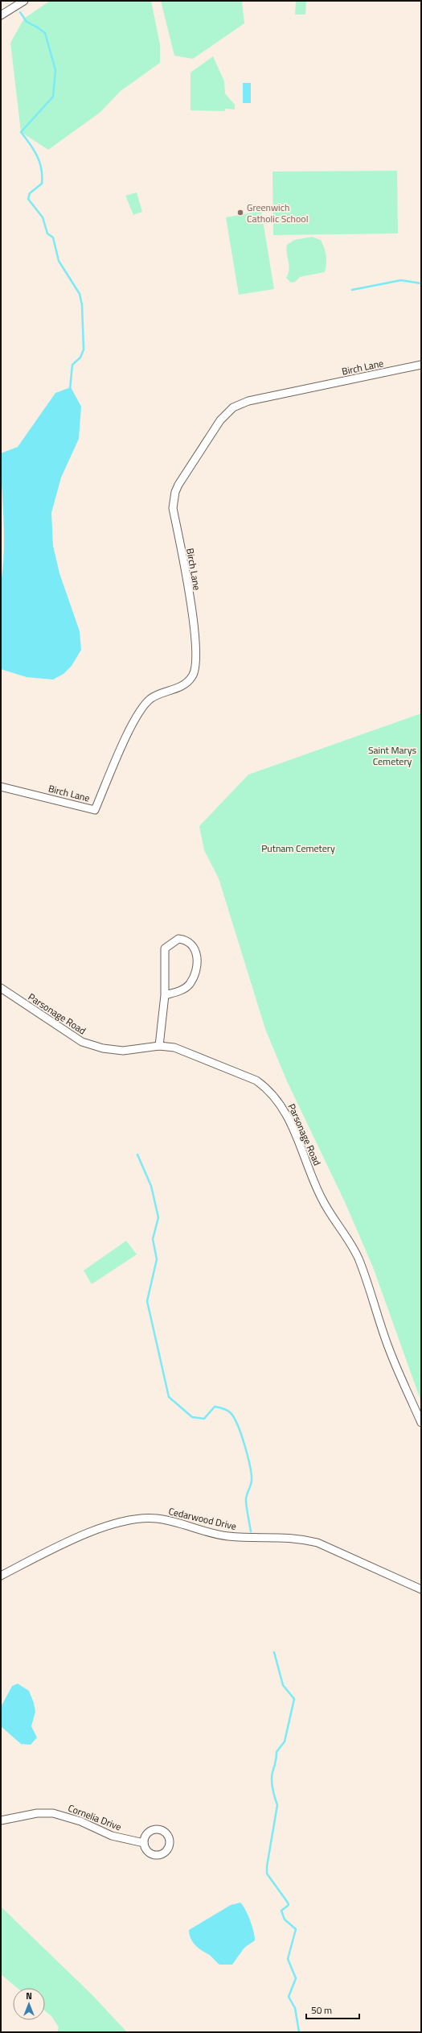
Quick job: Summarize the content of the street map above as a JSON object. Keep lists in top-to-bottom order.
{
  "streets": {
    "street": [
      "Birch Lane",
      "Parsonage Road",
      "Cedarwood Drive",
      "Cornelia Drive"
    ]
  },
  "parks": ["Saint Marys Cemetery", "Putnam Cemetery"],
  "places": ["Greenwich Catholic School"],
  "scale_bar": "50 m",
  "north": "top"
}
